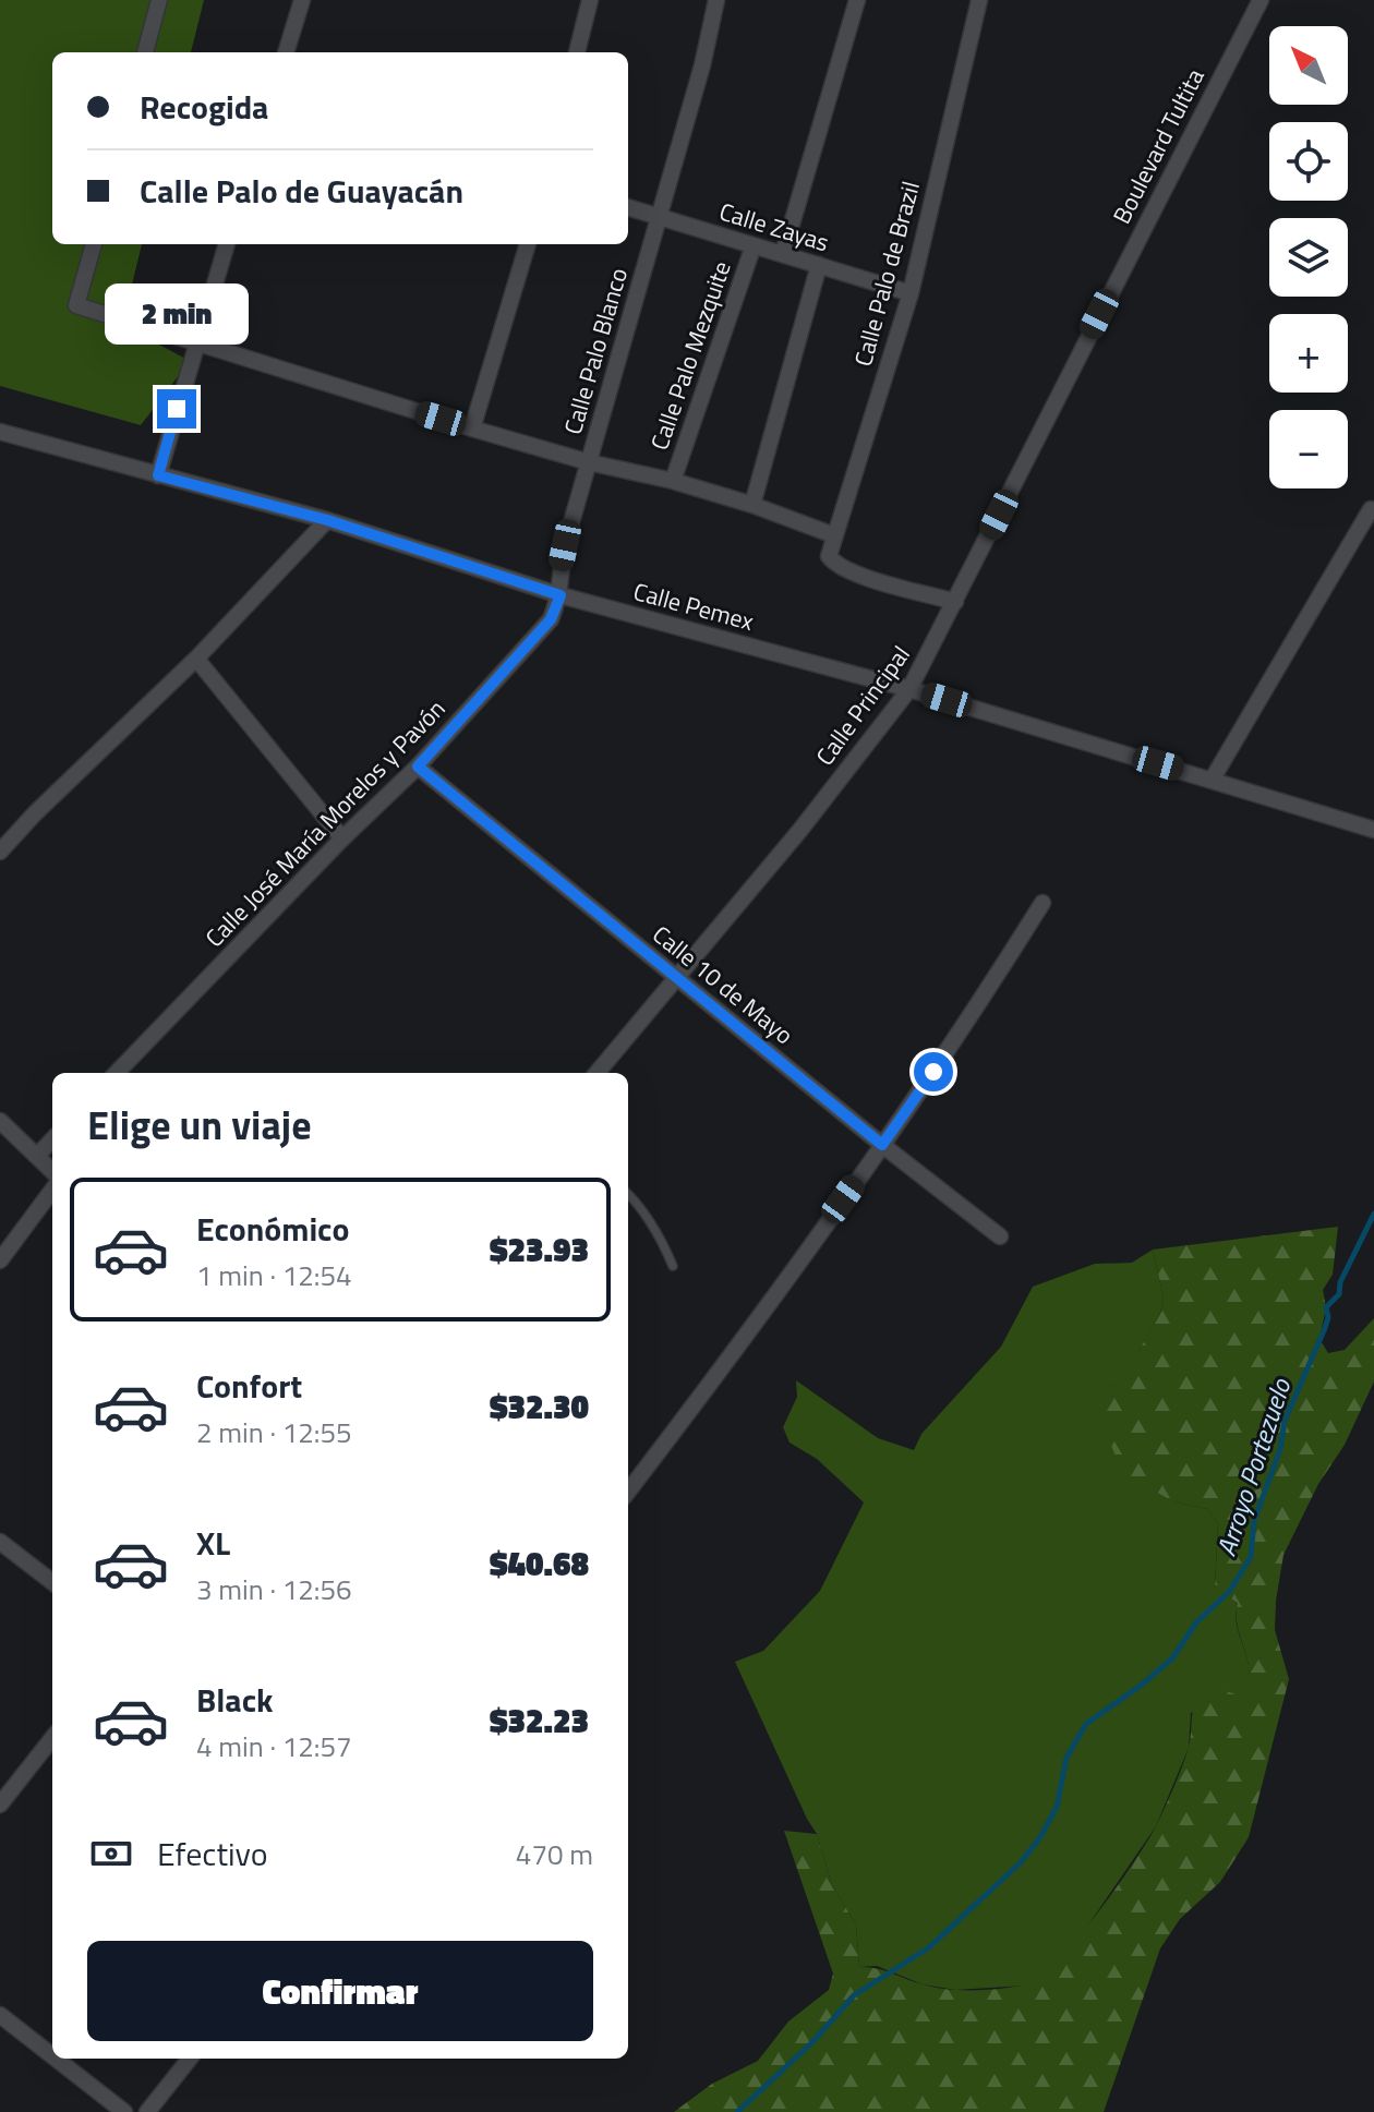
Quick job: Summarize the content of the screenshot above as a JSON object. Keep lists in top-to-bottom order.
{
  "streets": {
    "street": [
      "Boulevard Tultita",
      "Calle Zayas",
      "Calle Palo de Brazil",
      "Calle Palo Blanco",
      "Calle Palo Mezquite",
      "Calle Pemex",
      "Calle Principal",
      "Calle José María Morelos y Pavón",
      "Calle 10 de Mayo"
    ]
  },
  "crossings": [
    ["Boulevard Tultita", "Calle Principal"],
    ["Calle Zayas", "Calle Palo de Brazil"],
    ["Calle Zayas", "Calle Palo Blanco"],
    ["Calle Zayas", "Calle Palo Mezquite"],
    ["Calle Palo de Brazil", "Calle Principal"],
    ["Calle Palo Blanco", "Calle Pemex"],
    ["Calle Palo Blanco", "Calle José María Morelos y Pavón"],
    ["Calle Pemex", "Calle Principal"],
    ["Calle Pemex", "Calle José María Morelos y Pavón"],
    ["Calle Principal", "Calle 10 de Mayo"],
    ["Calle José María Morelos y Pavón", "Calle 10 de Mayo"]
  ],
  "water": ["Arroyo Portezuelo"],
  "north": "top left",
  "page": {
    "map_buttons": ["+", "−"],
    "banner": ["Recogida", "Calle Palo de Guayacán"],
    "bubble": "2 min",
    "heading": "Elige un viaje",
    "list": [
      {
        "name": "Económico",
        "note": "1 min · 12:54",
        "value": "$23.93"
      },
      {
        "name": "Confort",
        "note": "2 min · 12:55",
        "value": "$32.30"
      },
      {
        "name": "XL",
        "note": "3 min · 12:56",
        "value": "$40.68"
      },
      {
        "name": "Black",
        "note": "4 min · 12:57",
        "value": "$32.23"
      }
    ],
    "pay": ["Efectivo", "470 m"],
    "buttons": "Confirmar"
  }
}
